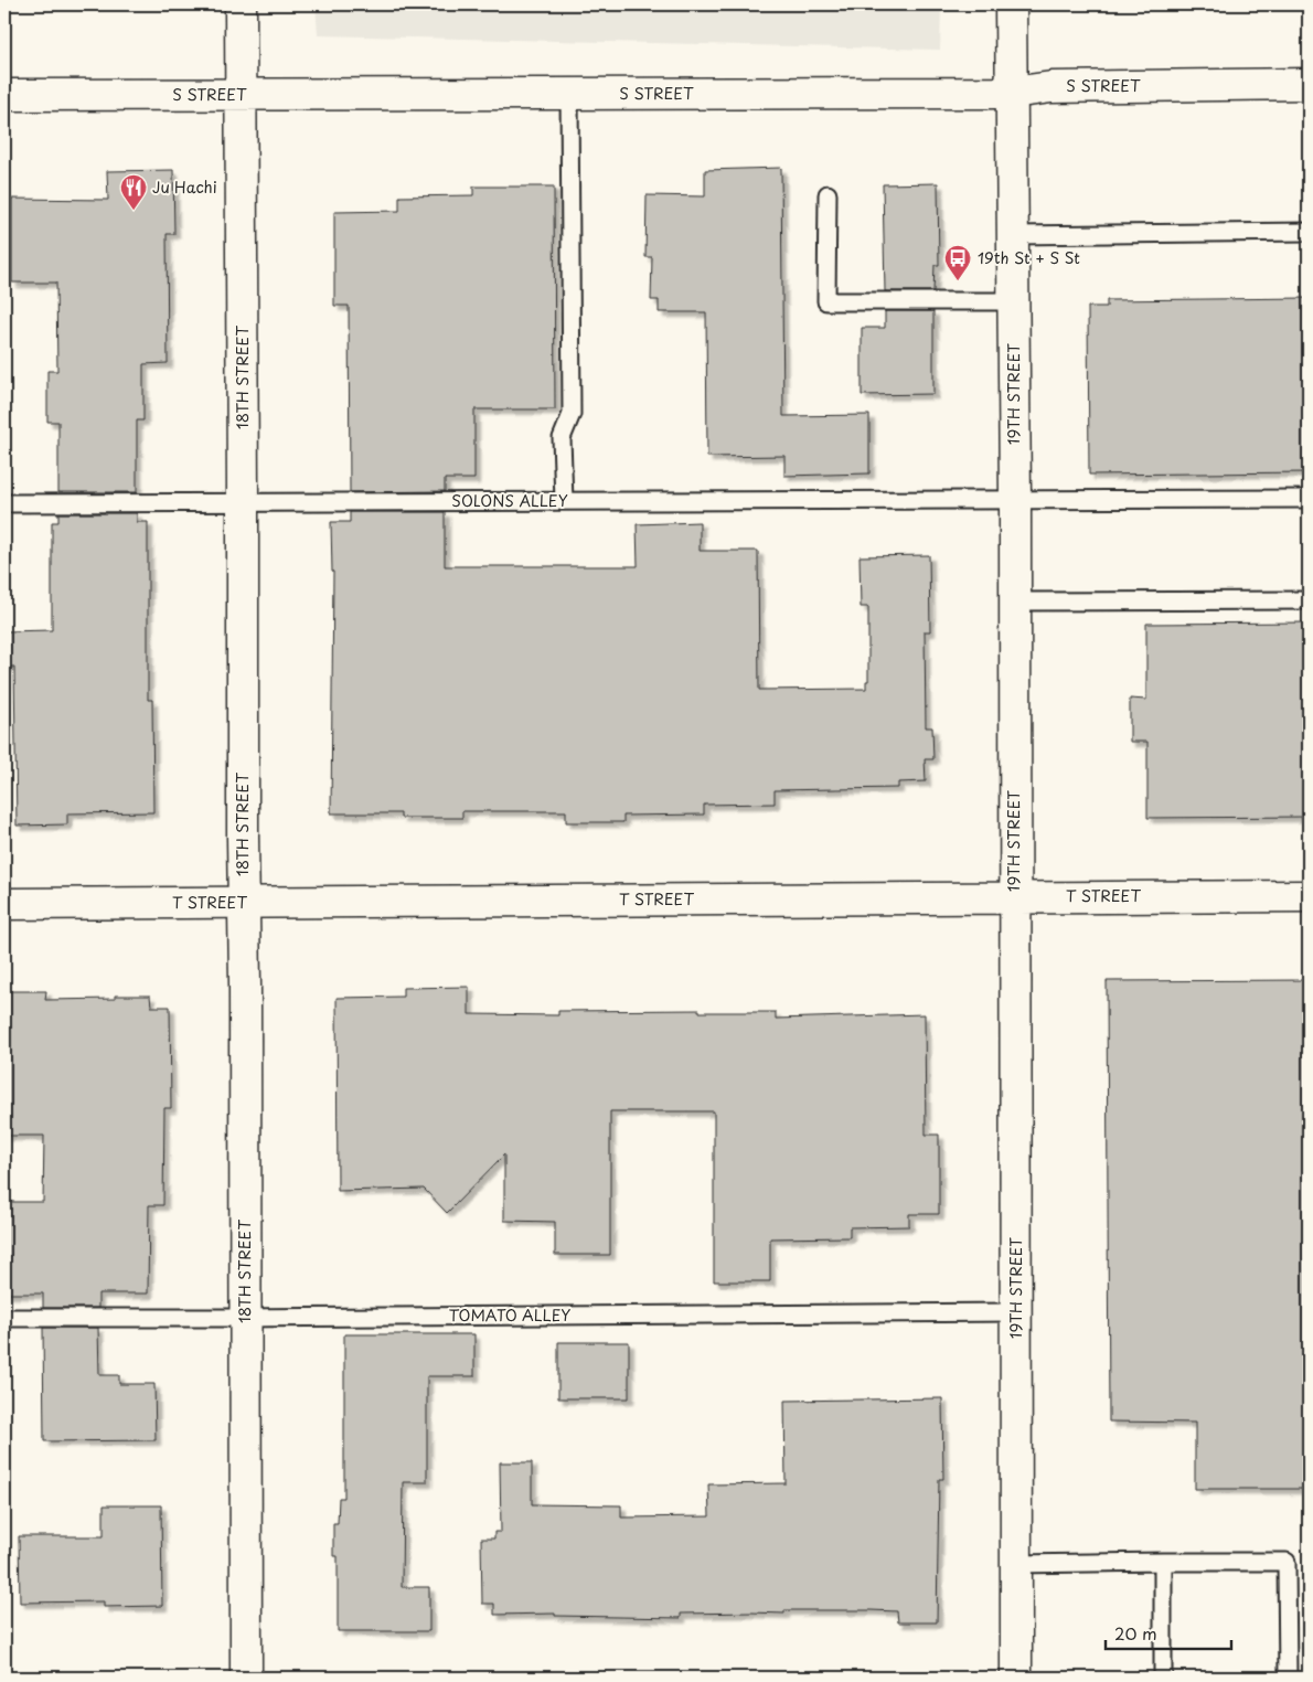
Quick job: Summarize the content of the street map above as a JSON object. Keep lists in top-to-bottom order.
{
  "streets": {
    "street": [
      "S STREET",
      "18TH STREET",
      "19TH STREET",
      "T STREET"
    ],
    "lane": ["SOLONS ALLEY", "TOMATO ALLEY"]
  },
  "crossings": [
    ["S STREET", "18TH STREET"],
    ["S STREET", "19TH STREET"],
    ["18TH STREET", "SOLONS ALLEY"],
    ["18TH STREET", "T STREET"],
    ["18TH STREET", "TOMATO ALLEY"],
    ["19TH STREET", "SOLONS ALLEY"],
    ["19TH STREET", "T STREET"],
    ["19TH STREET", "TOMATO ALLEY"]
  ],
  "places": {
    "restaurant": ["Ju Hachi"],
    "bus stop": ["19th St + S St"]
  },
  "scale_bar": "20 m"
}
